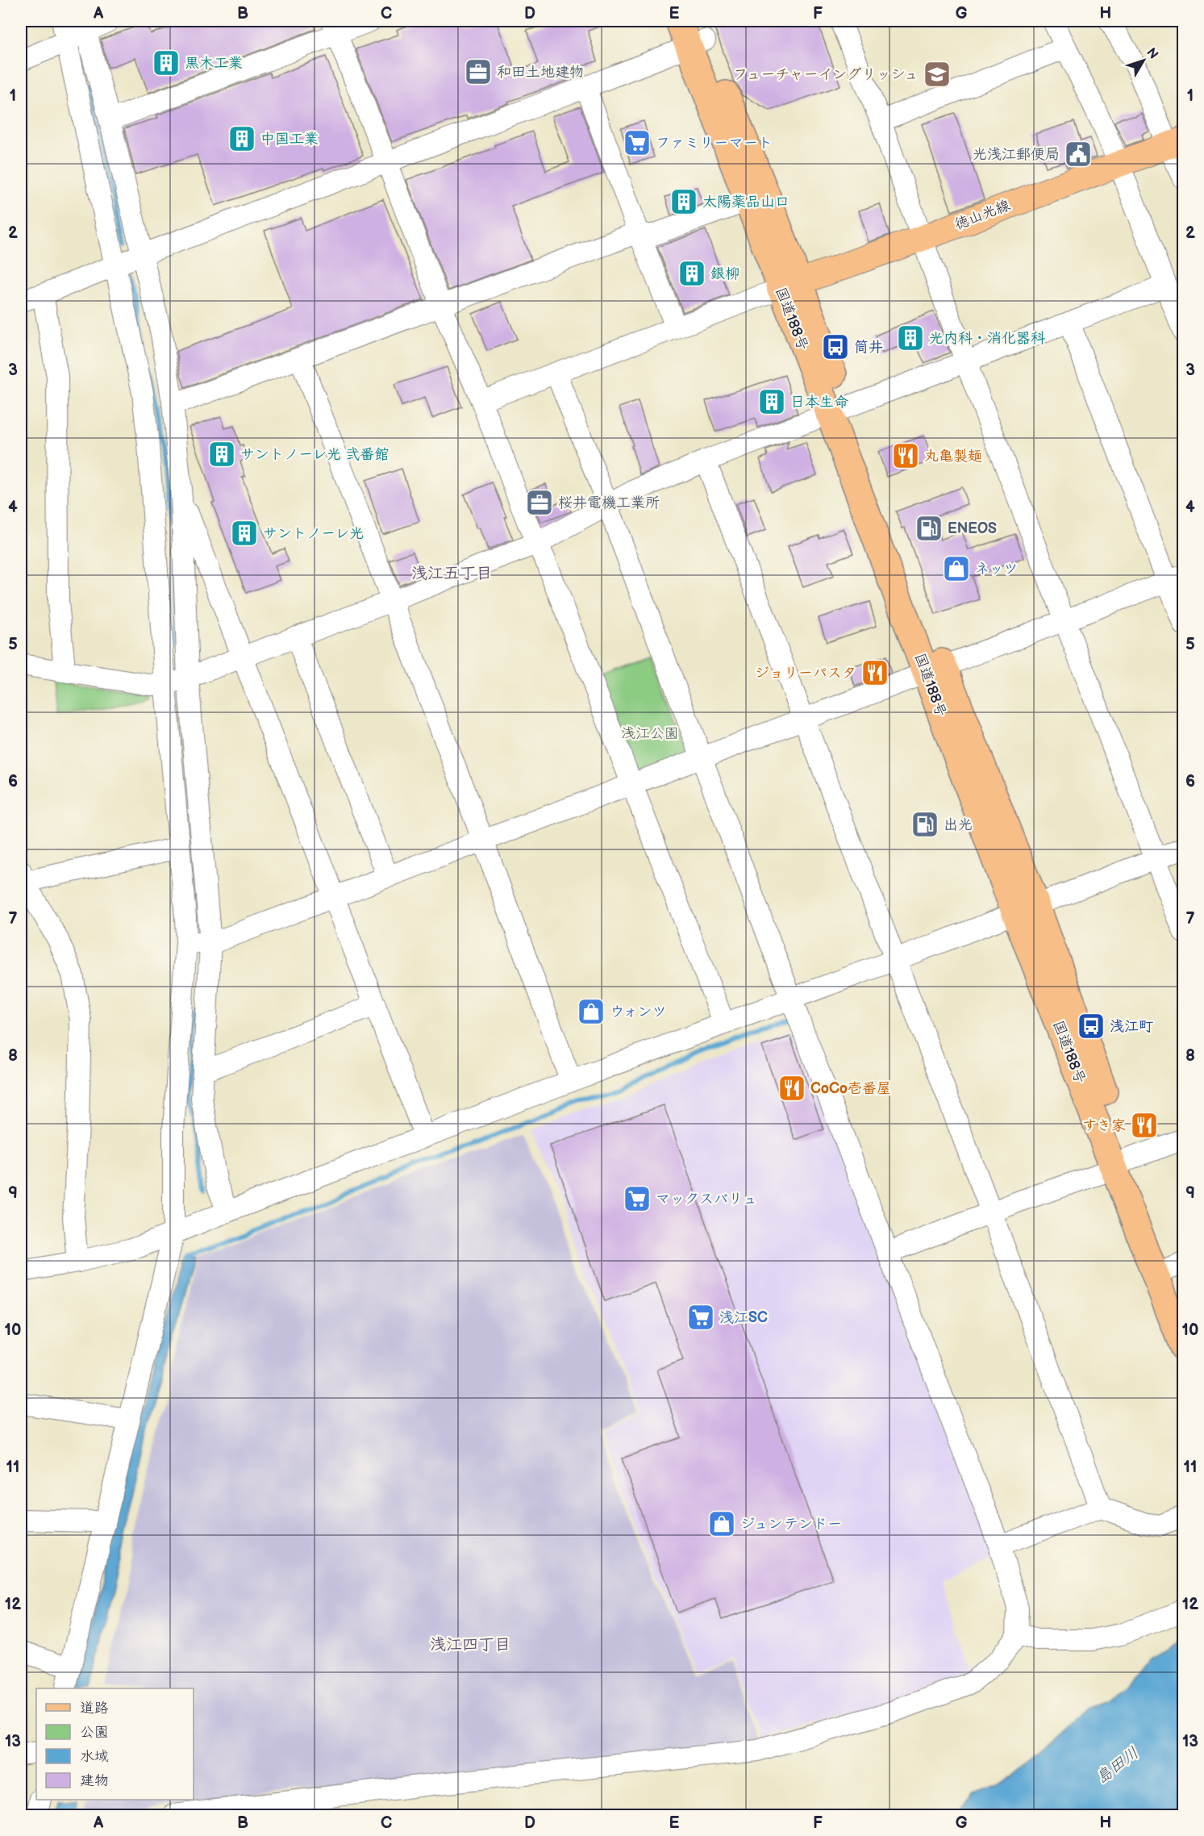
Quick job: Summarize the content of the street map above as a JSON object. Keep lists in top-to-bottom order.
{
  "streets": {
    "highway": ["国道188号"],
    "main road": ["徳山光線"]
  },
  "crossings": [
    ["徳山光線", "国道188号"]
  ],
  "districts": ["浅江五丁目", "浅江四丁目"],
  "water": ["島田川"],
  "parks": ["浅江公園"],
  "places": {
    "building": [
      "黒木工業",
      "中国工業",
      "太陽薬品山口",
      "銀柳",
      "光内科・消化器科",
      "日本生命",
      "サントノーレ光 弐番館",
      "サントノーレ光"
    ],
    "office": ["和田土地建物", "桜井電機工業所"],
    "school or university": ["フューチャーイングリッシュ"],
    "supermarket": ["ファミリーマート", "マックスバリュ", "浅江SC"],
    "public building": ["光浅江郵便局"],
    "bus stop": ["筒井", "浅江町"],
    "restaurant": [
      "丸亀製麺",
      "ジョリーパスタ",
      "CoCo壱番屋",
      "すき家"
    ],
    "fuel station": ["ENEOS", "出光"],
    "shop": ["ネッツ", "ウォンツ", "ジュンテンドー"]
  },
  "legend": [
    "道路",
    "公園",
    "水域",
    "建物"
  ],
  "north": "top right",
  "grid": {
    "columns": [
      "A",
      "B",
      "C",
      "D",
      "E",
      "F",
      "G",
      "H"
    ],
    "rows": [
      "1",
      "2",
      "3",
      "4",
      "5",
      "6",
      "7",
      "8",
      "9",
      "10",
      "11",
      "12",
      "13"
    ]
  }
}
